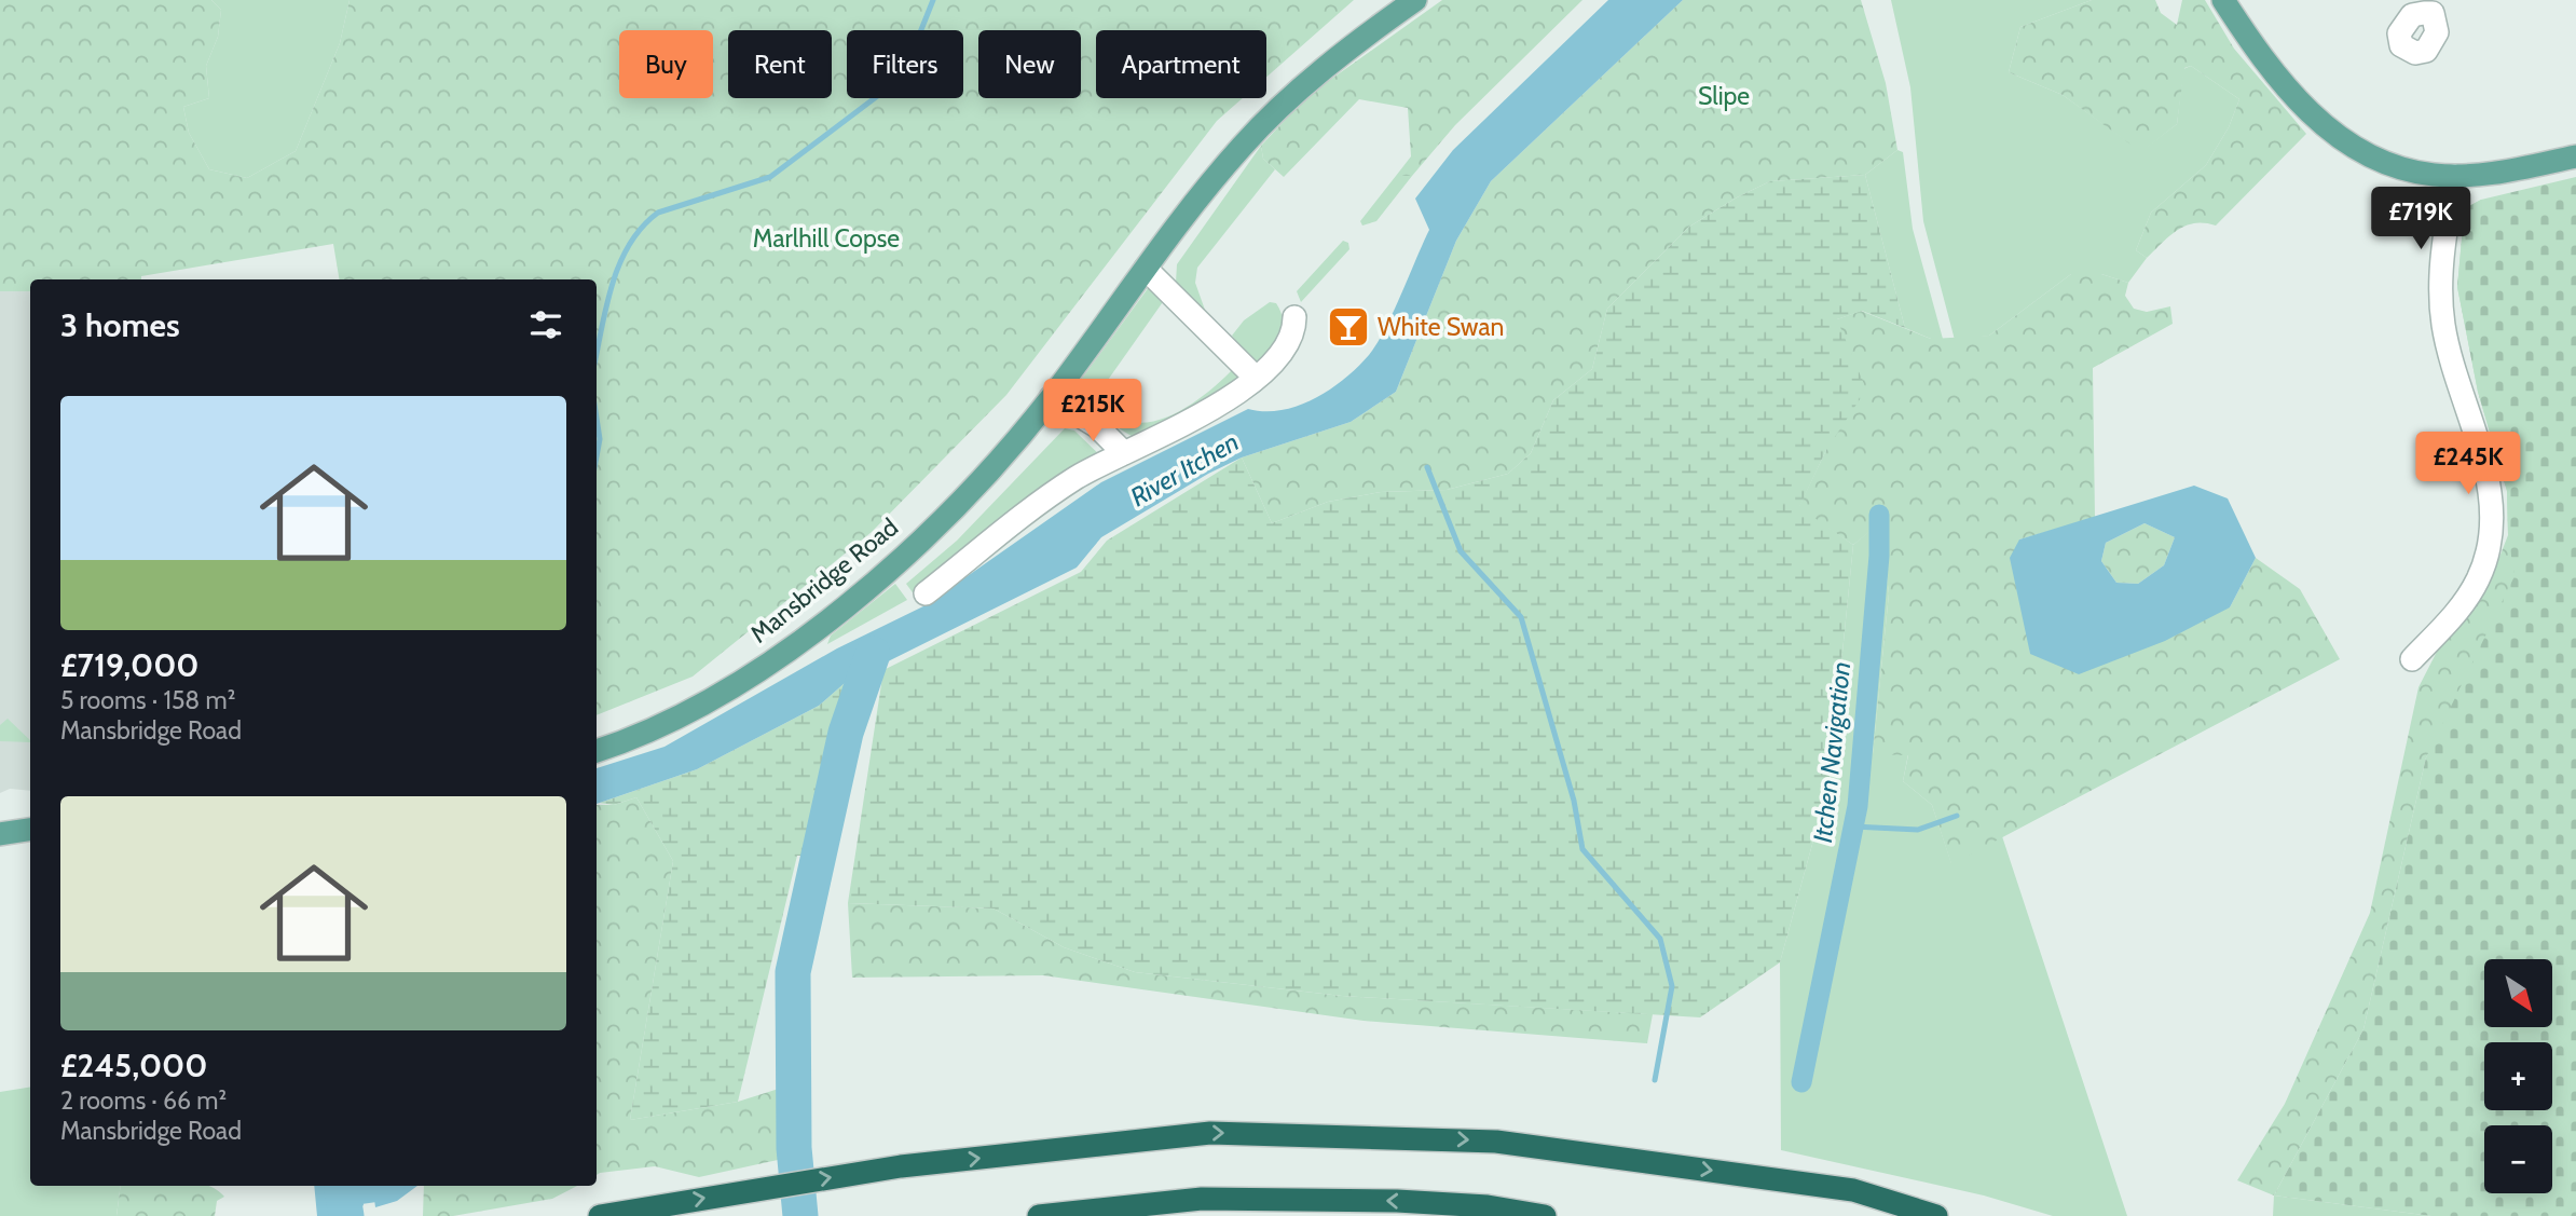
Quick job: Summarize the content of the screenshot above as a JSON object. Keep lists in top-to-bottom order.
{
  "streets": {
    "main road": ["Mansbridge Road"]
  },
  "water": ["River Itchen", "Itchen Navigation"],
  "parks": ["Slipe", "Marlhill Copse"],
  "places": {
    "bar": ["White Swan"]
  },
  "north": "bottom right",
  "page": {
    "chip": [
      "Buy",
      "Rent",
      "Filters",
      "New",
      "Apartment"
    ],
    "price": ["£719K", "£215K", "£245K"],
    "heading": "3 homes",
    "list": [
      {
        "name": "£719,000",
        "note": "5 rooms · 158 m² · Mansbridge Road"
      },
      {
        "name": "£245,000",
        "note": "2 rooms · 66 m² · Mansbridge Road"
      }
    ],
    "map_buttons": ["+", "−"]
  }
}
